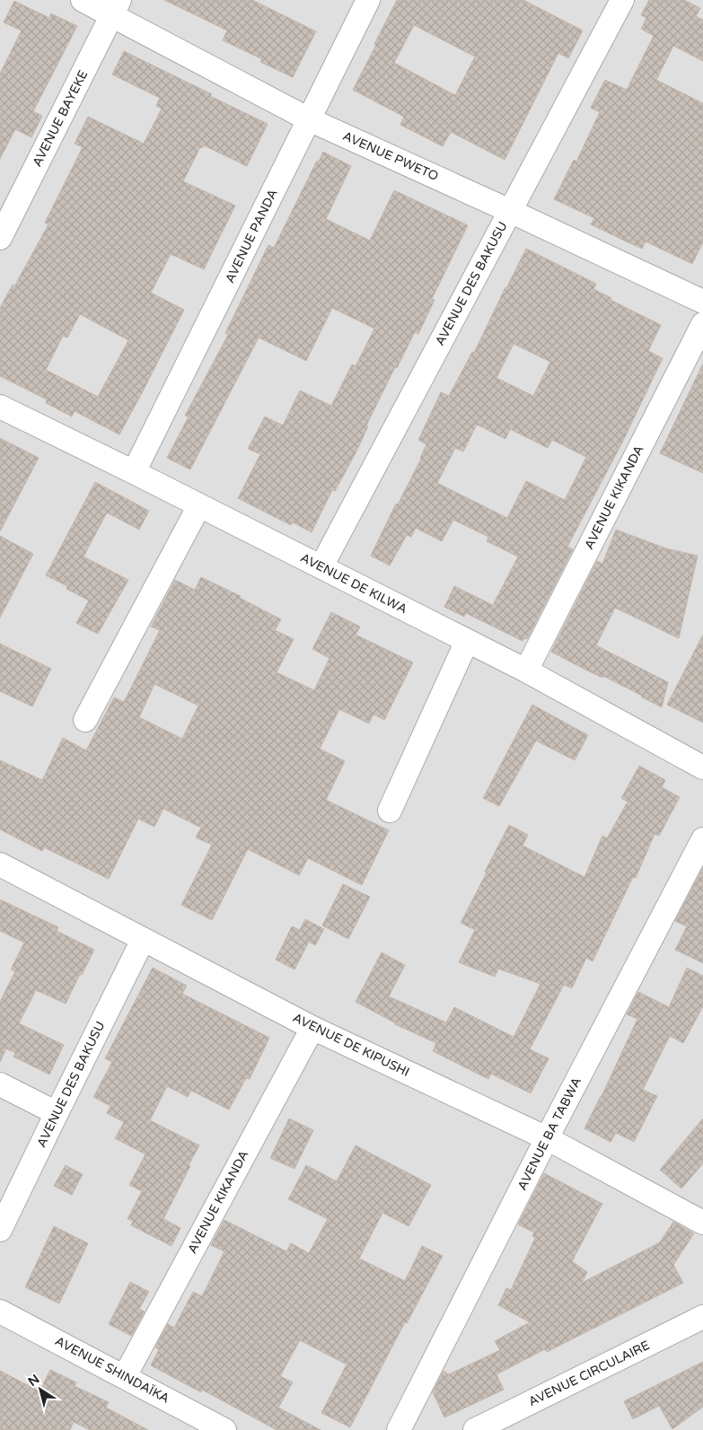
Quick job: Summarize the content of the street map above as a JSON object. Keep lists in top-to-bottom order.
{
  "streets": {
    "street": [
      "AVENUE BAYEKE",
      "AVENUE PWETO",
      "AVENUE PANDA",
      "AVENUE DES BAKUSU",
      "AVENUE KIKANDA",
      "AVENUE DE KILWA",
      "AVENUE DE KIPUSHI",
      "AVENUE BA TABWA",
      "AVENUE SHINDAÏKA",
      "AVENUE CIRCULAIRE"
    ]
  },
  "crossings": [
    ["AVENUE BAYEKE", "AVENUE PWETO"],
    ["AVENUE PWETO", "AVENUE PANDA"],
    ["AVENUE PWETO", "AVENUE DES BAKUSU"],
    ["AVENUE PANDA", "AVENUE DE KILWA"],
    ["AVENUE DES BAKUSU", "AVENUE DE KILWA"],
    ["AVENUE DES BAKUSU", "AVENUE DE KIPUSHI"],
    ["AVENUE KIKANDA", "AVENUE DE KILWA"],
    ["AVENUE KIKANDA", "AVENUE DE KIPUSHI"],
    ["AVENUE KIKANDA", "AVENUE SHINDAÏKA"],
    ["AVENUE DE KIPUSHI", "AVENUE BA TABWA"]
  ],
  "north": "top left"
}
